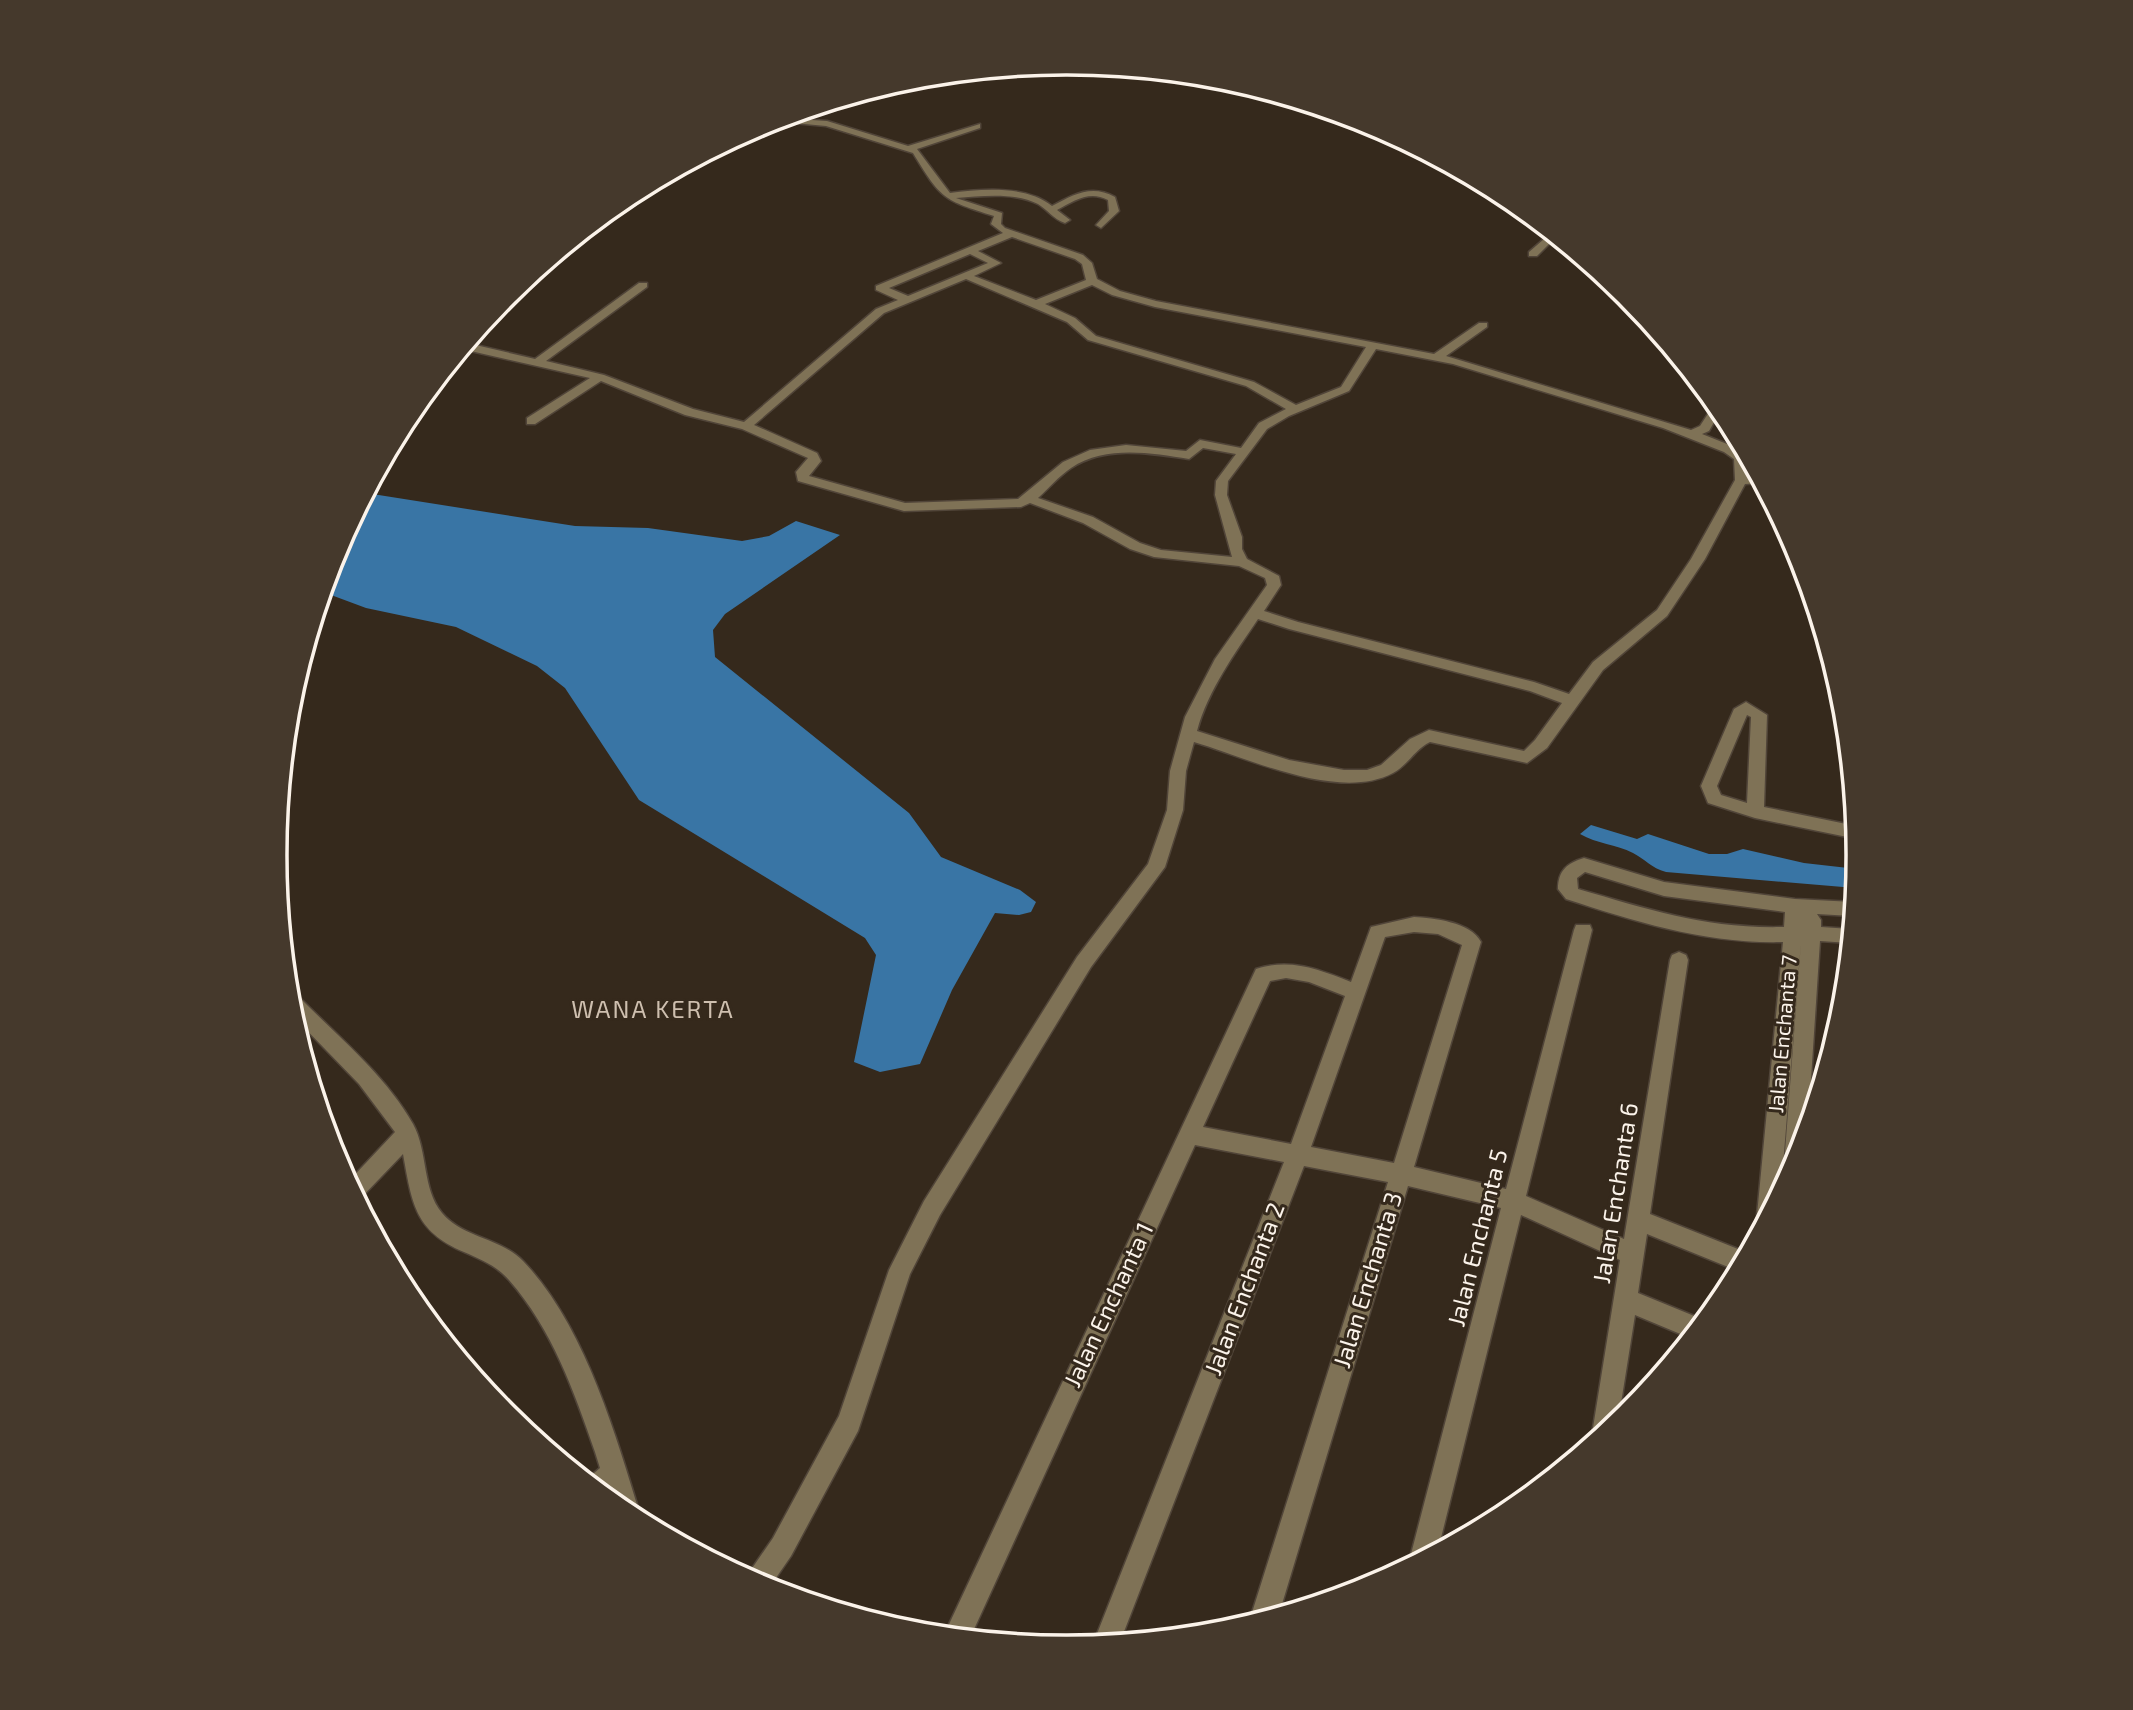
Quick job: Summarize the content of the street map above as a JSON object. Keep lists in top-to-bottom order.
{
  "streets": {
    "street": [
      "Jalan Enchanta 7",
      "Jalan Enchanta 6",
      "Jalan Enchanta 5",
      "Jalan Enchanta 3",
      "Jalan Enchanta 2",
      "Jalan Enchanta 1"
    ]
  },
  "crossings": [
    ["Jalan Enchanta 3", "Jalan Enchanta 2"],
    ["Jalan Enchanta 2", "Jalan Enchanta 1"]
  ],
  "districts": ["WANA KERTA"]
}
